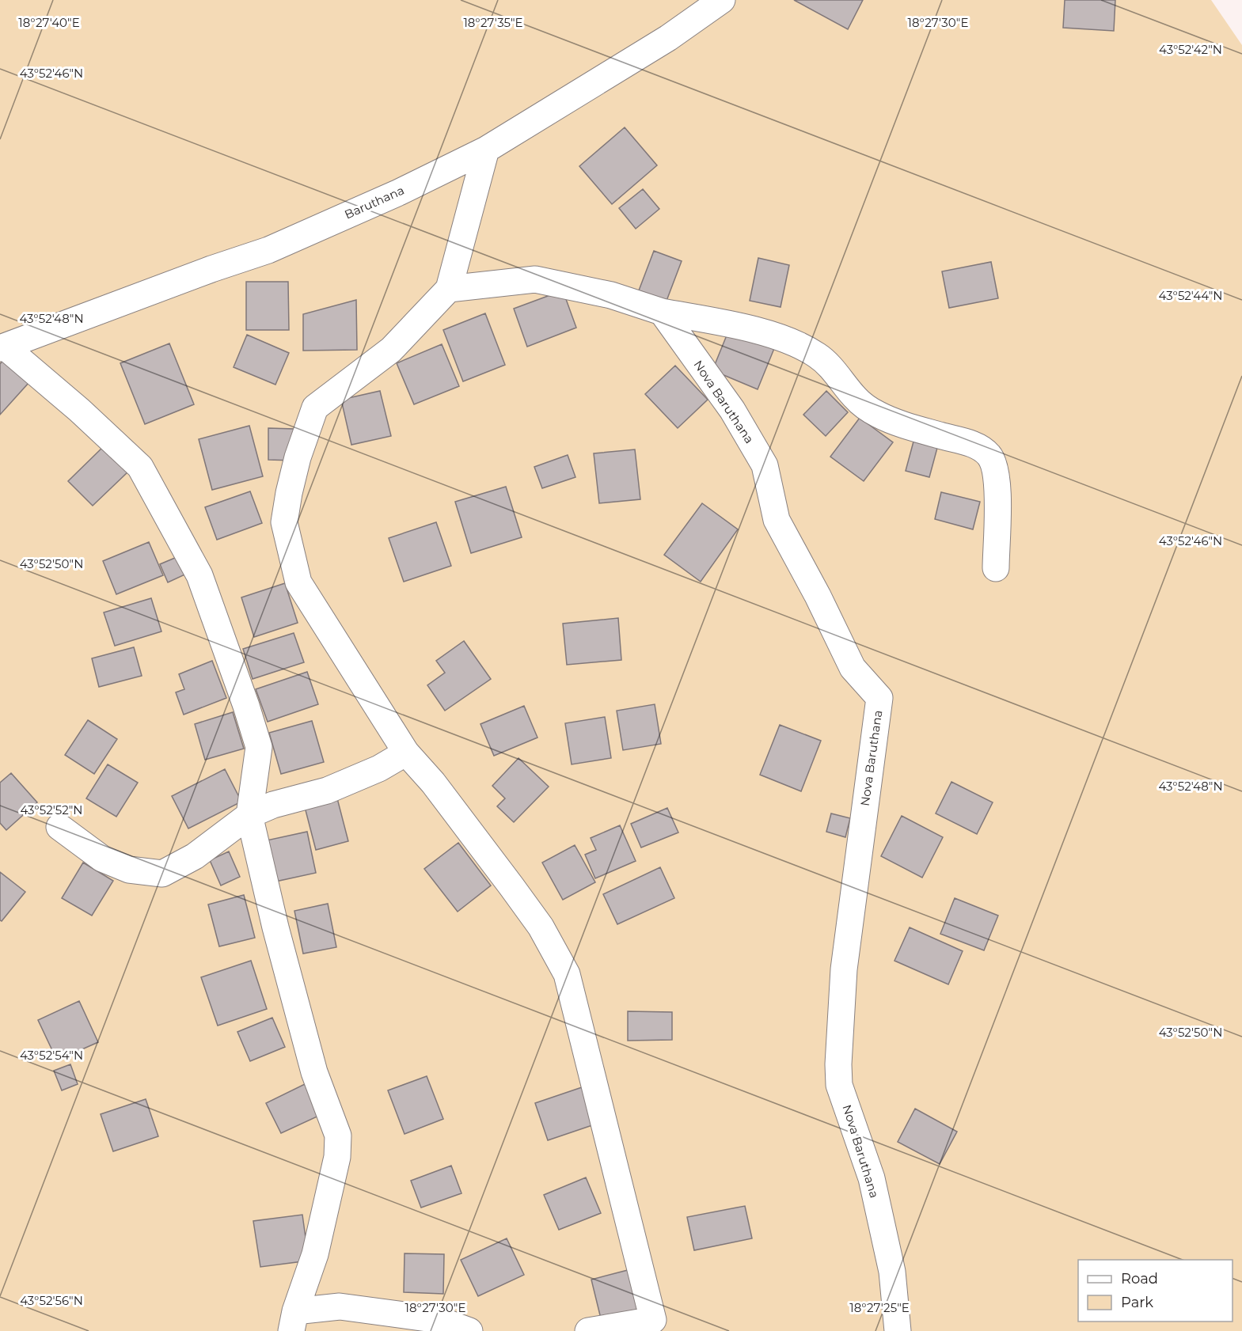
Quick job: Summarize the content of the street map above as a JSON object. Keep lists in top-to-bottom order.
{
  "streets": {
    "street": ["Baruthana", "Nova Baruthana"]
  },
  "legend": ["Road", "Park"],
  "coordinates": [
    "18°27'35\"E",
    "18°27'30\"E",
    "18°27'40\"E",
    "43°52'42\"N",
    "43°52'46\"N",
    "43°52'44\"N",
    "43°52'48\"N",
    "43°52'50\"N",
    "43°52'52\"N",
    "43°52'54\"N",
    "43°52'56\"N",
    "18°27'25\"E"
  ]
}
